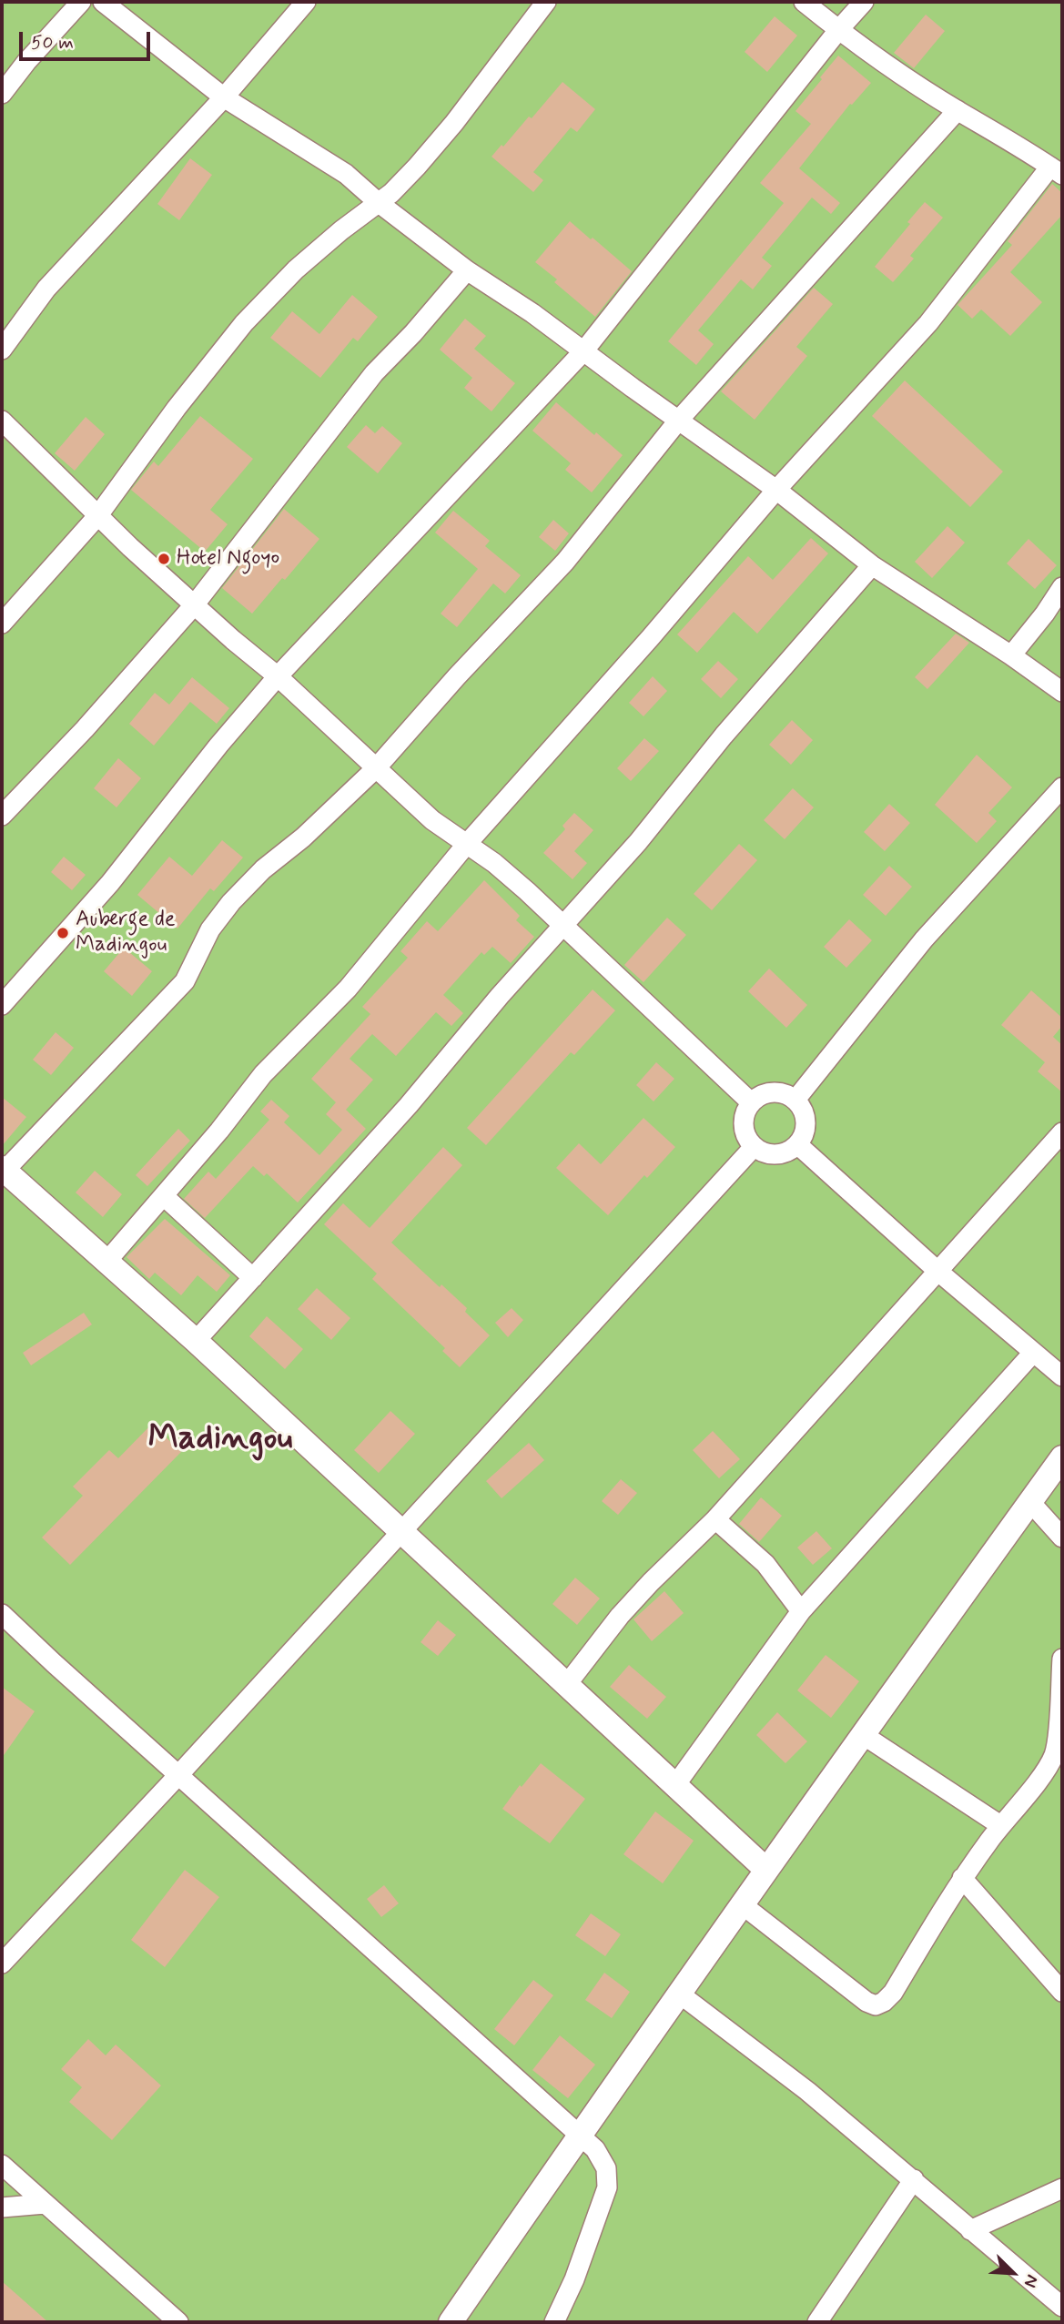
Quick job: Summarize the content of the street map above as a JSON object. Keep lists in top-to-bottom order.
{
  "districts": ["Madingou"],
  "places": ["Hotel Ngoyo", "Auberge de Madingou"],
  "scale_bar": "50 m",
  "north": "bottom right"
}
